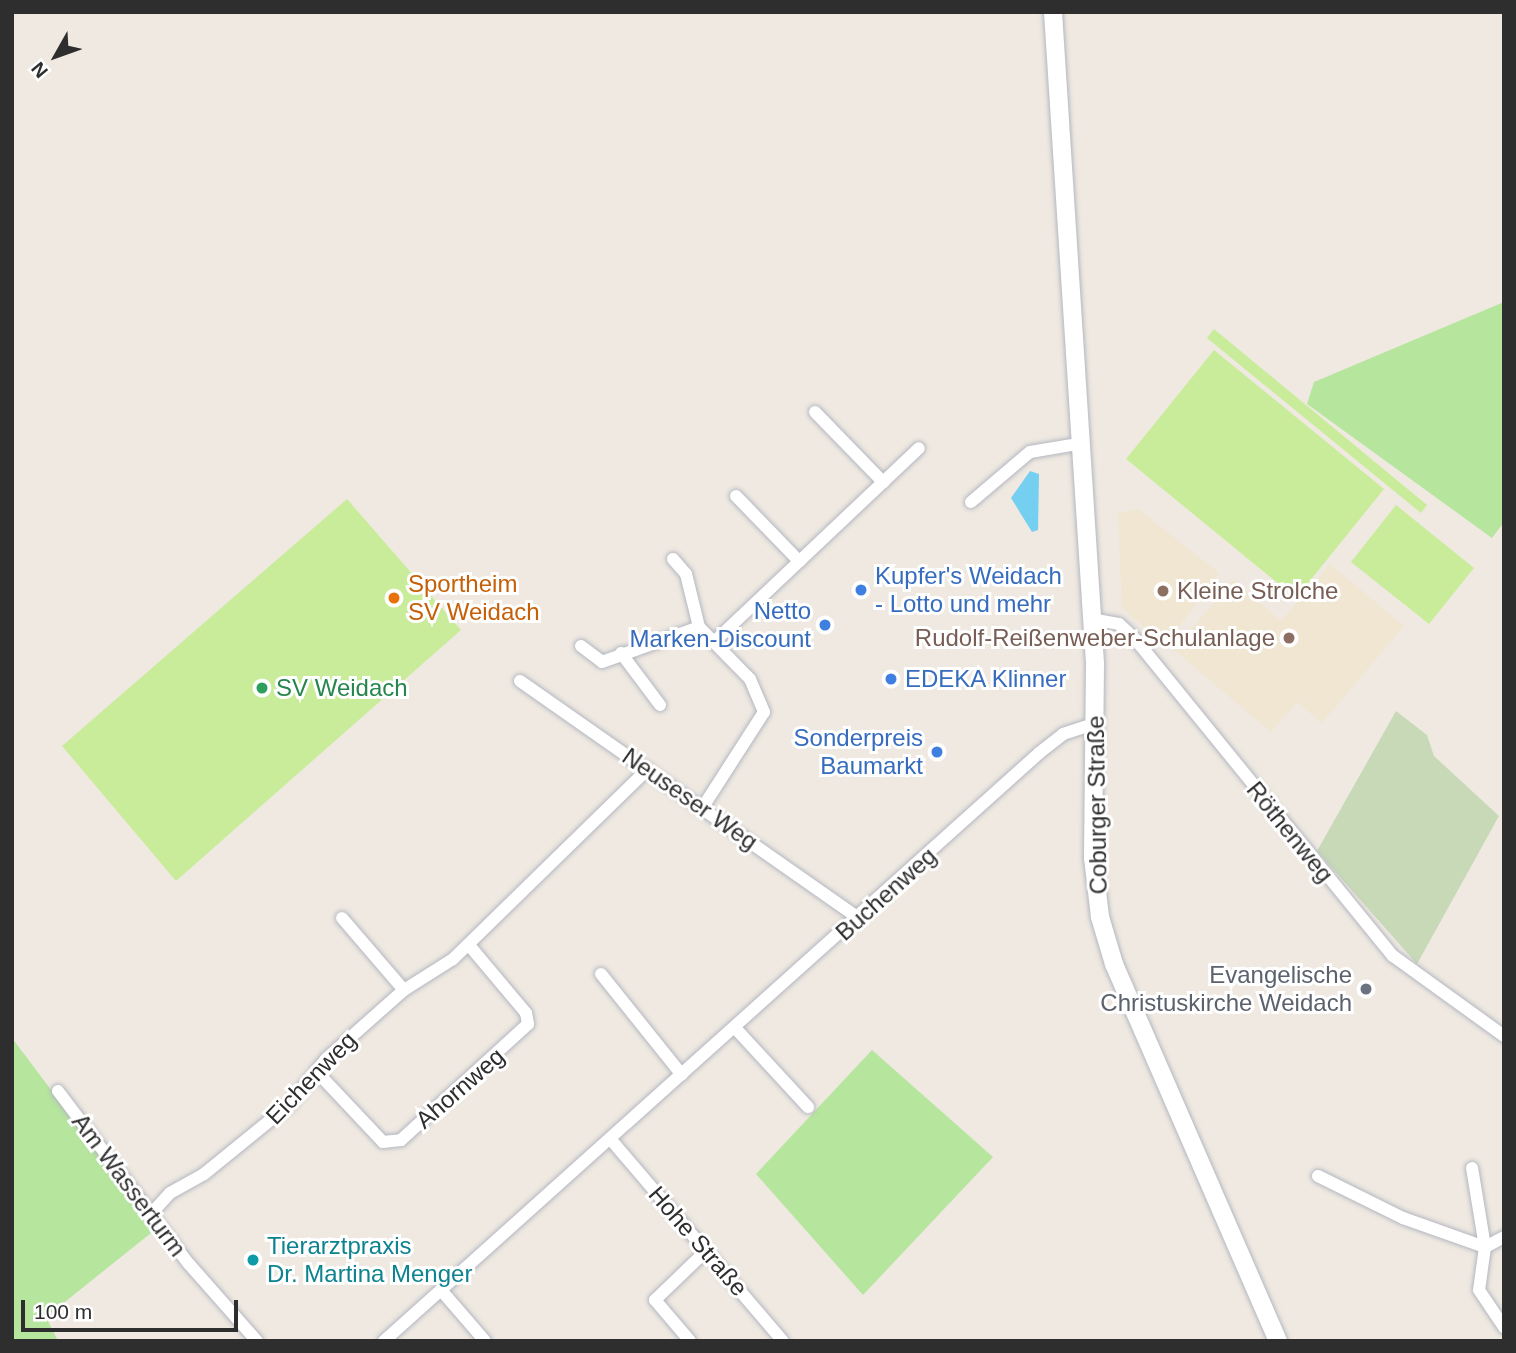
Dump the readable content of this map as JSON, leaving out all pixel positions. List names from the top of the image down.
{
  "streets": {
    "main road": ["Coburger Straße"],
    "street": [
      "Neuseser Weg",
      "Röthenweg",
      "Buchenweg",
      "Eichenweg",
      "Ahornweg",
      "Am Wasserturm",
      "Hohe Straße"
    ]
  },
  "crossings": [
    ["Neuseser Weg", "Buchenweg"],
    ["Neuseser Weg", "Eichenweg"],
    ["Coburger Straße", "Röthenweg"],
    ["Coburger Straße", "Buchenweg"],
    ["Buchenweg", "Hohe Straße"],
    ["Eichenweg", "Ahornweg"],
    ["Eichenweg", "Am Wasserturm"]
  ],
  "places": [
    "Kupfer's Weidach - Lotto und mehr",
    "Kleine Strolche",
    "Sportheim SV Weidach",
    "Netto Marken-Discount",
    "Rudolf-Reißenweber-Schulanlage",
    "EDEKA Klinner",
    "SV Weidach",
    "Sonderpreis Baumarkt",
    "Evangelische Christuskirche Weidach",
    "Tierarztpraxis Dr. Martina Menger"
  ],
  "scale_bar": "100 m",
  "north": "bottom left"
}
